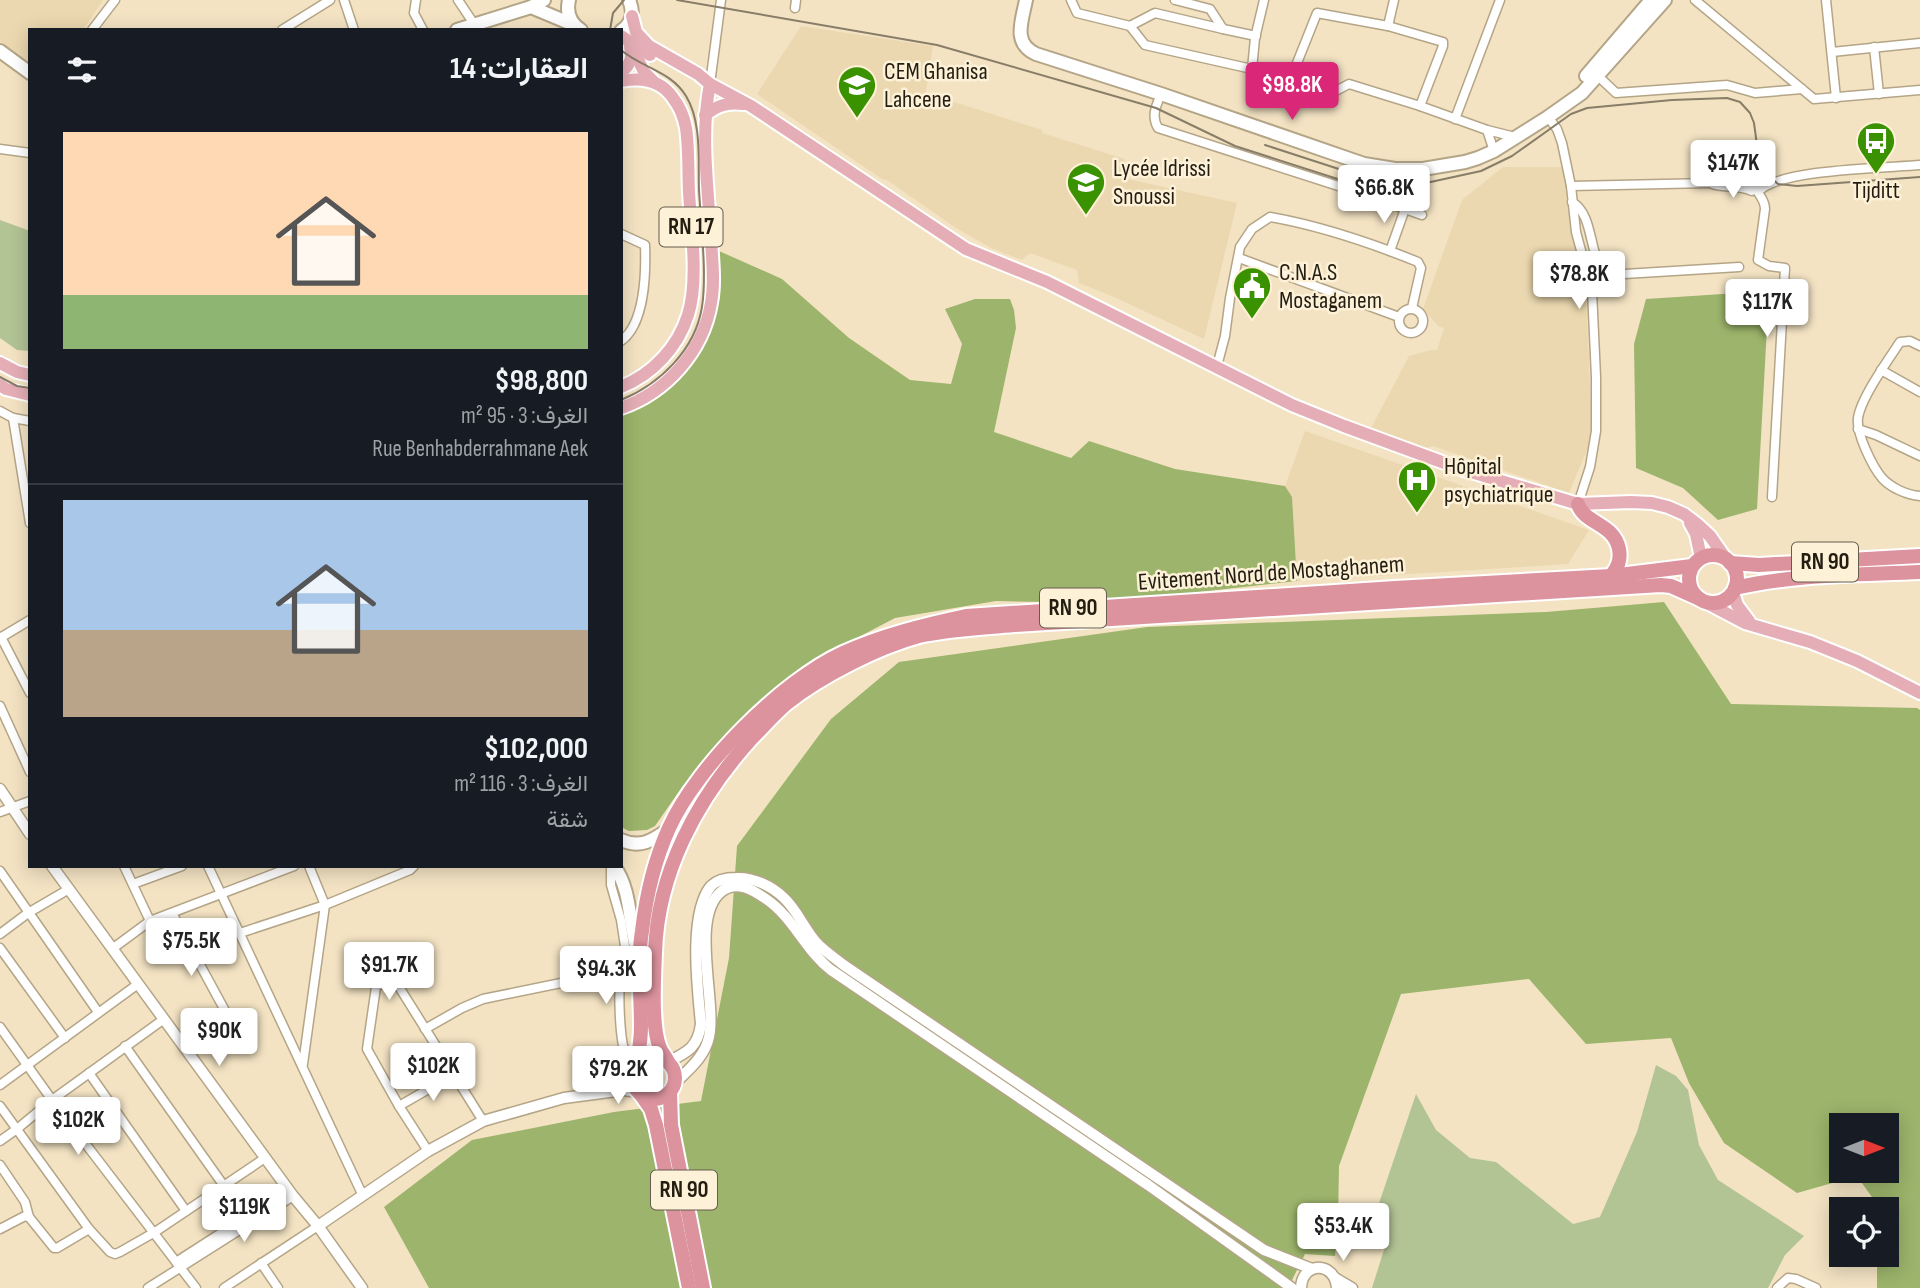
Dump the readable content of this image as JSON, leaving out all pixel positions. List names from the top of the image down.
{
  "streets": {
    "highway": ["RN 90", "Evitement Nord de Mostaghanem"],
    "main road": ["RN 17"]
  },
  "crossings": [
    ["RN 90", "Evitement Nord de Mostaghanem"]
  ],
  "places": {
    "school or university": ["CEM Ghanisa Lahcene", "Lycée Idrissi Snoussi"],
    "bus stop": ["Tijditt"],
    "public building": ["C.N.A.S Mostaganem"],
    "hospital": ["Hôpital psychiatrique"]
  },
  "north": "right",
  "page": {
    "heading": "العقارات: 14",
    "price": [
      "$98.8K",
      "$147K",
      "$66.8K",
      "$78.8K",
      "$117K",
      "$75.5K",
      "$91.7K",
      "$94.3K",
      "$90K",
      "$102K",
      "$79.2K",
      "$102K",
      "$119K",
      "$53.4K"
    ],
    "list": [
      {
        "name": "$98,800",
        "note": "الغرف: 3 · 95 m² · Rue Benhabderrahmane Aek"
      },
      {
        "name": "$102,000",
        "note": "الغرف: 3 · 116 m² · شقة"
      }
    ]
  }
}
